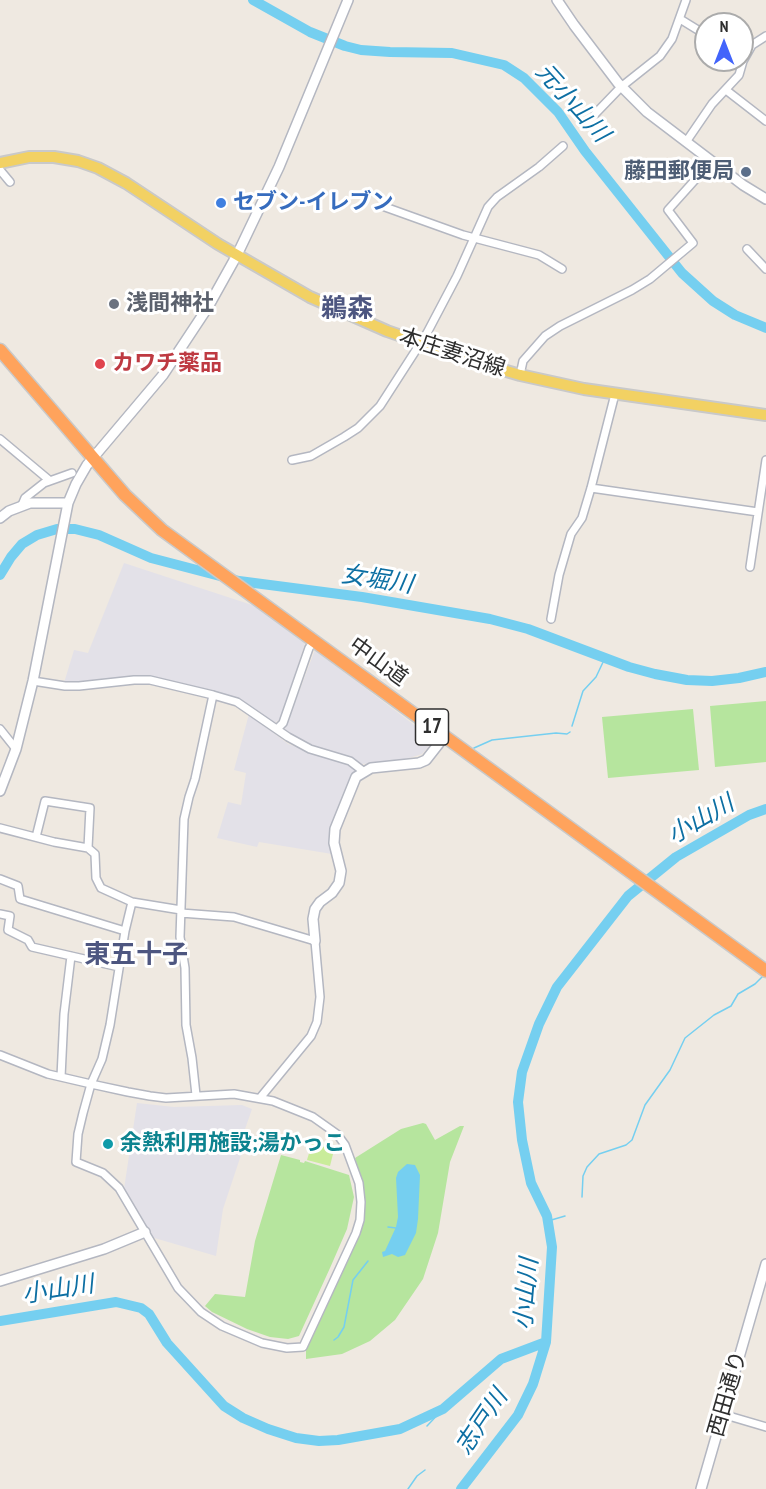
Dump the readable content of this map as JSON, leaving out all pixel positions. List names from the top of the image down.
{
  "streets": {
    "highway": ["中山道", "17"],
    "main road": ["本庄妻沼線"],
    "street": ["西田通り"]
  },
  "districts": ["鵜森", "東五十子"],
  "water": [
    "元小山川",
    "女堀川",
    "小山川",
    "志戸川"
  ],
  "places": [
    "藤田郵便局",
    "セブン-イレブン",
    "浅間神社",
    "カワチ薬品",
    "余熱利用施設;湯かっこ"
  ],
  "north": "top"
}
